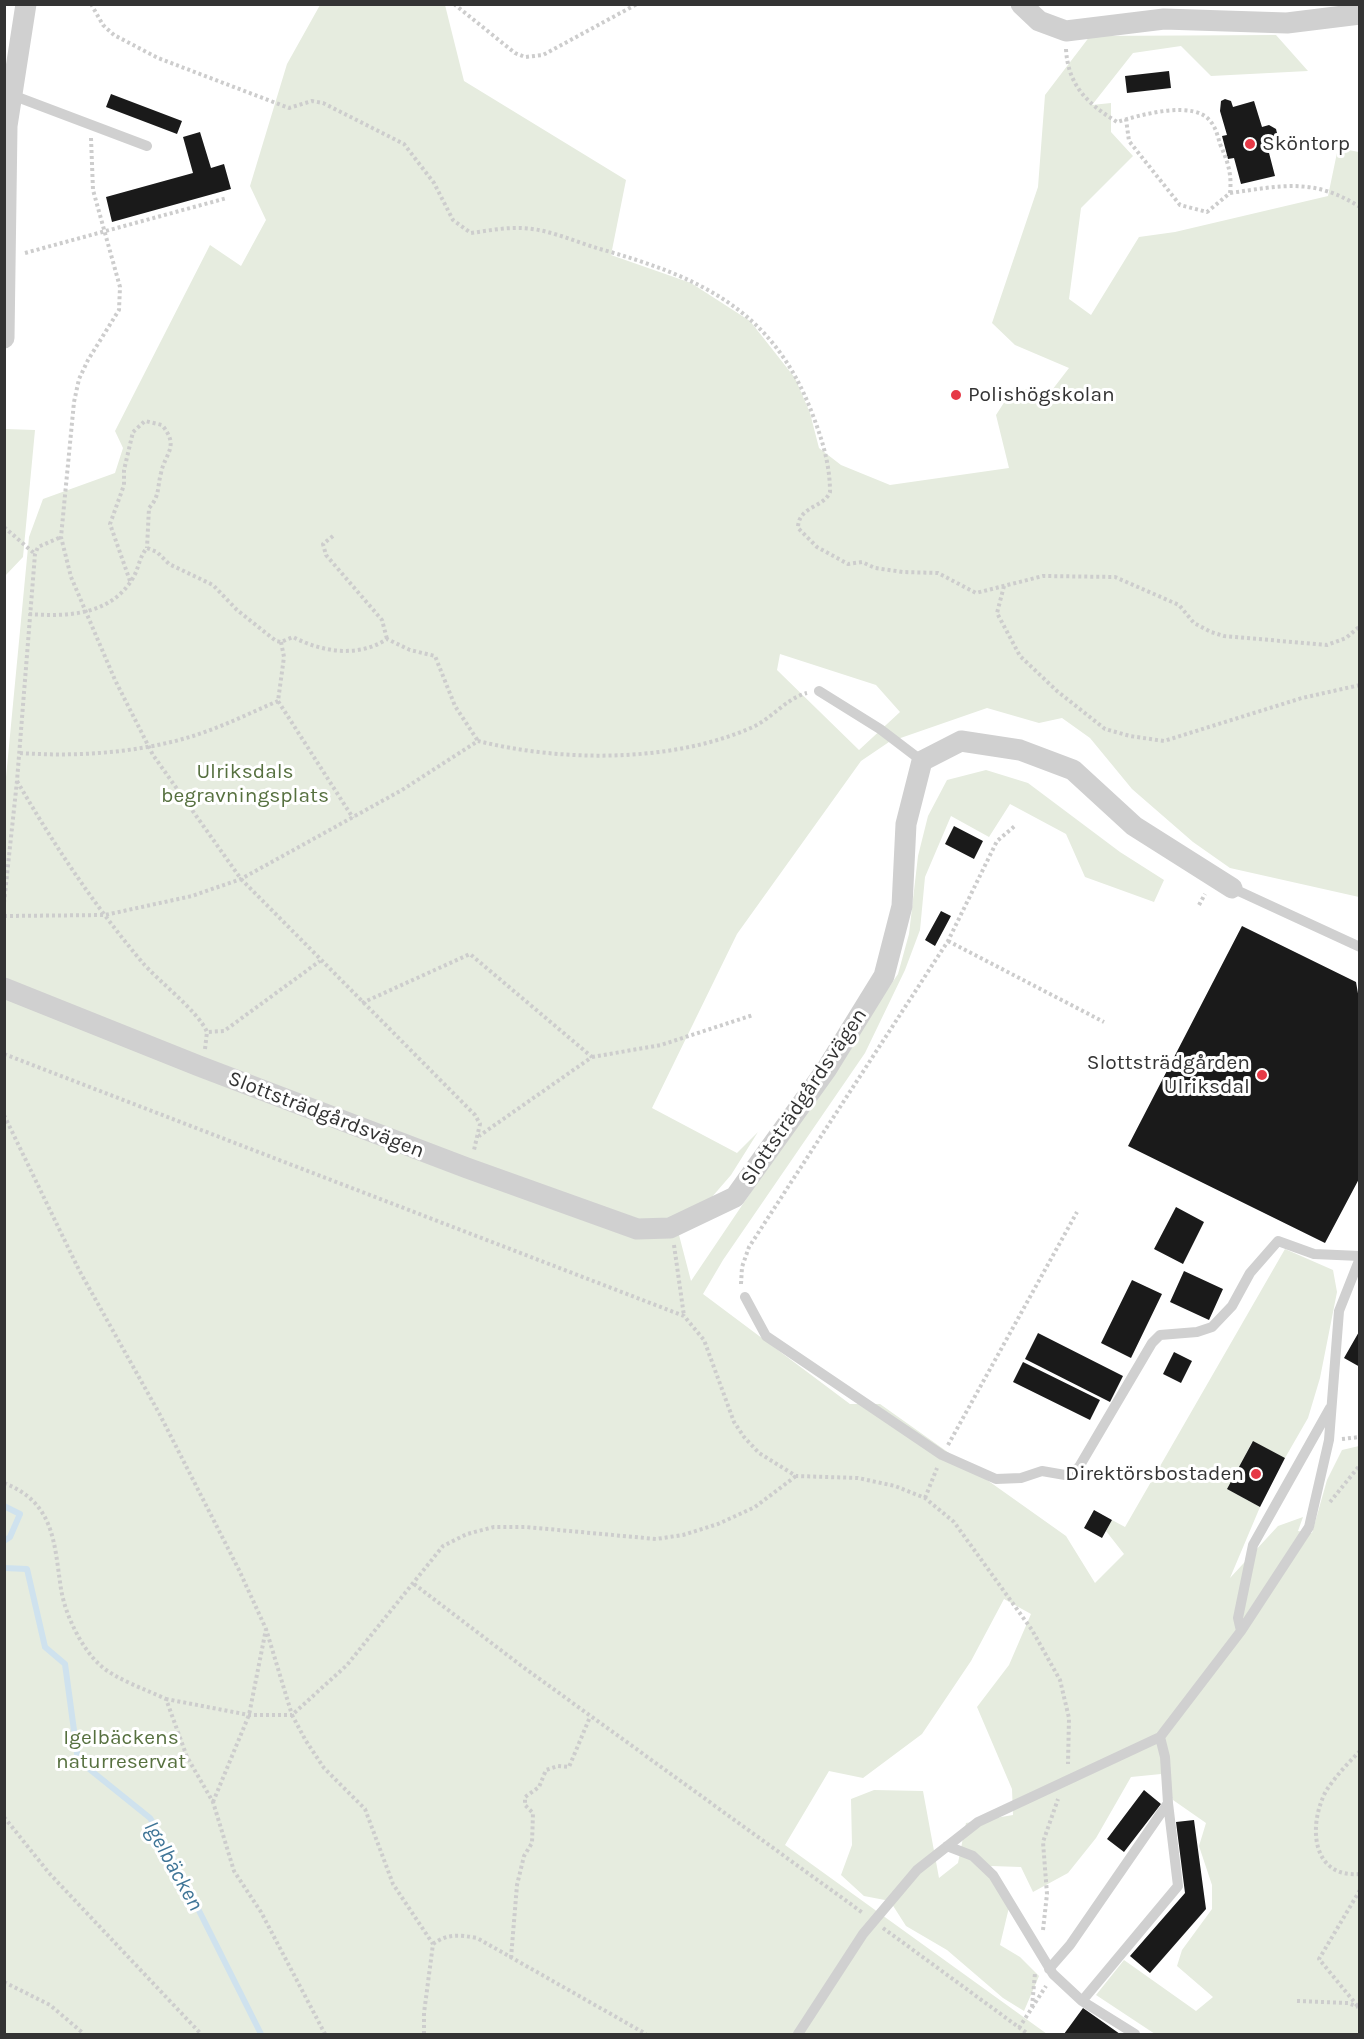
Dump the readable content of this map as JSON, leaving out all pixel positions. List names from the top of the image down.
{
  "streets": {
    "street": ["Slottsträdgårdsvägen"]
  },
  "water": ["Igelbäcken"],
  "parks": ["Ulriksdals begravningsplats", "Igelbäckens naturreservat"],
  "places": [
    "Sköntorp",
    "Polishögskolan",
    "Slottsträdgården Ulriksdal",
    "Direktörsbostaden"
  ]
}
